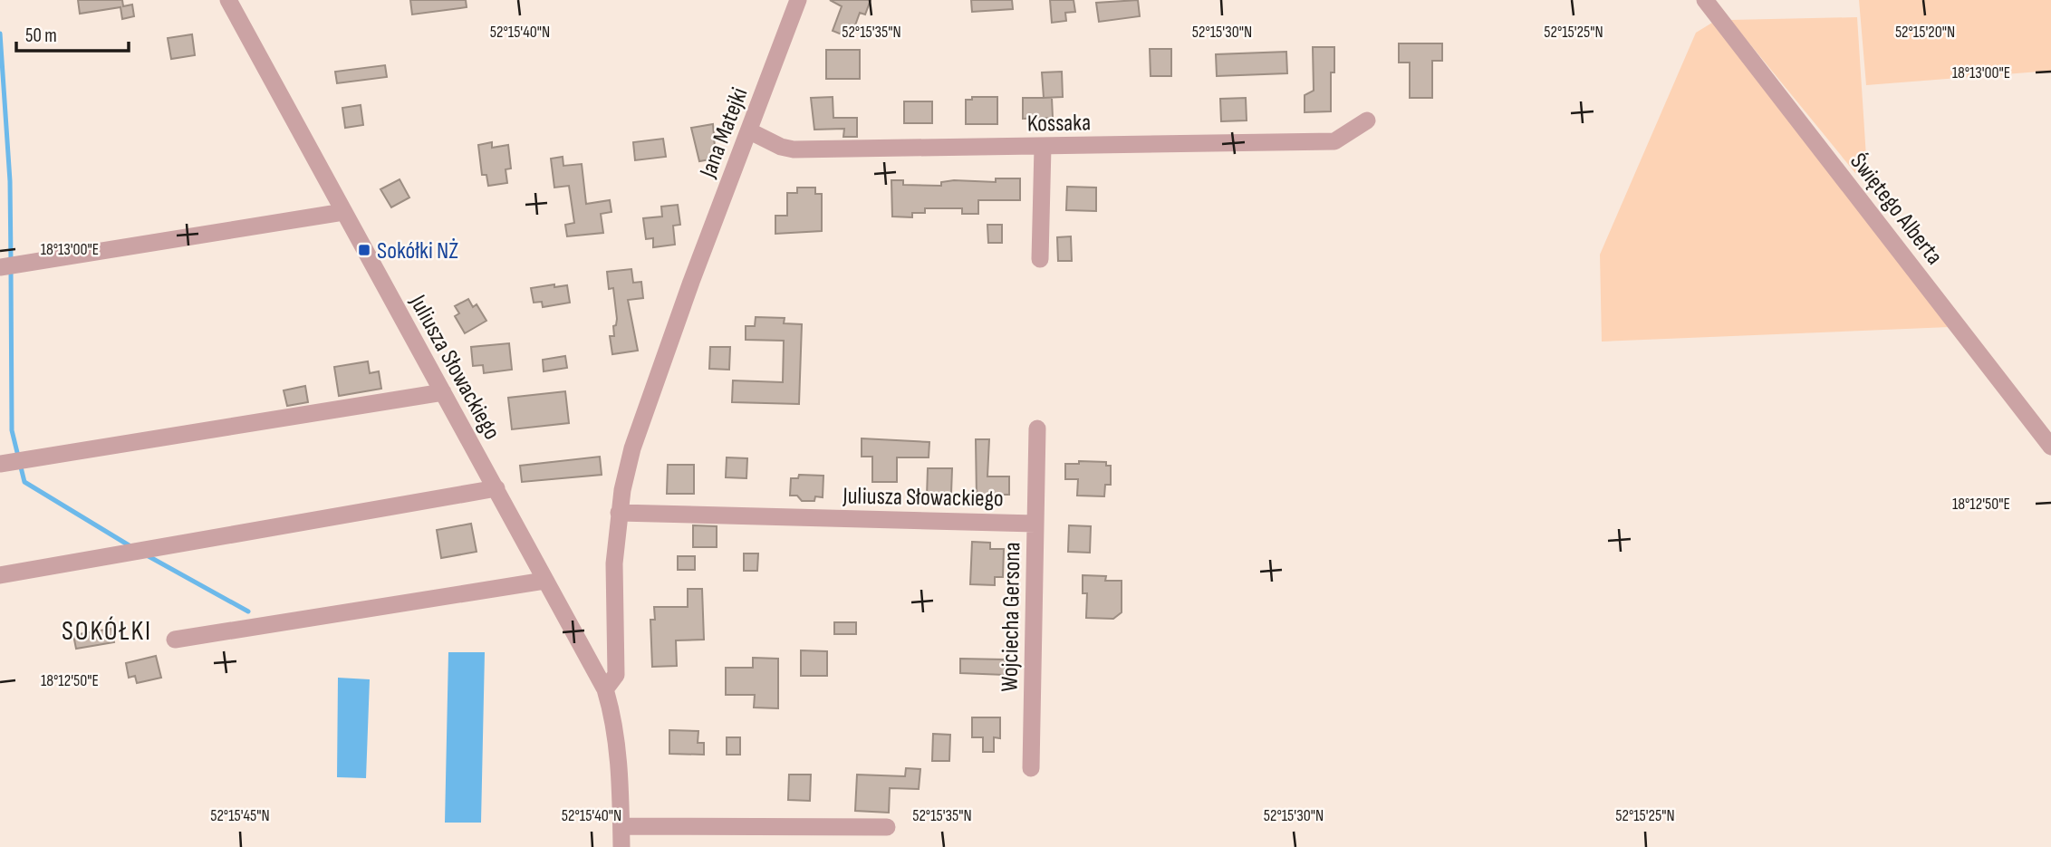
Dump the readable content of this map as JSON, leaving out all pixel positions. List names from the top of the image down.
{
  "streets": {
    "street": [
      "Kossaka",
      "Jana Matejki",
      "Świętego Alberta",
      "Juliusza Słowackiego",
      "Wojciecha Gersona"
    ]
  },
  "crossings": [
    ["Kossaka", "Jana Matejki"],
    ["Jana Matejki", "Juliusza Słowackiego"],
    ["Juliusza Słowackiego", "Wojciecha Gersona"]
  ],
  "districts": ["SOKÓŁKI"],
  "places": {
    "transit": ["Sokółki NŻ"]
  },
  "scale_bar": "50 m",
  "coordinates": [
    "52°15'40\"N",
    "52°15'35\"N",
    "52°15'30\"N",
    "52°15'25\"N",
    "52°15'20\"N",
    "18°13'00\"E",
    "18°12'50\"E",
    "52°15'45\"N"
  ]
}
